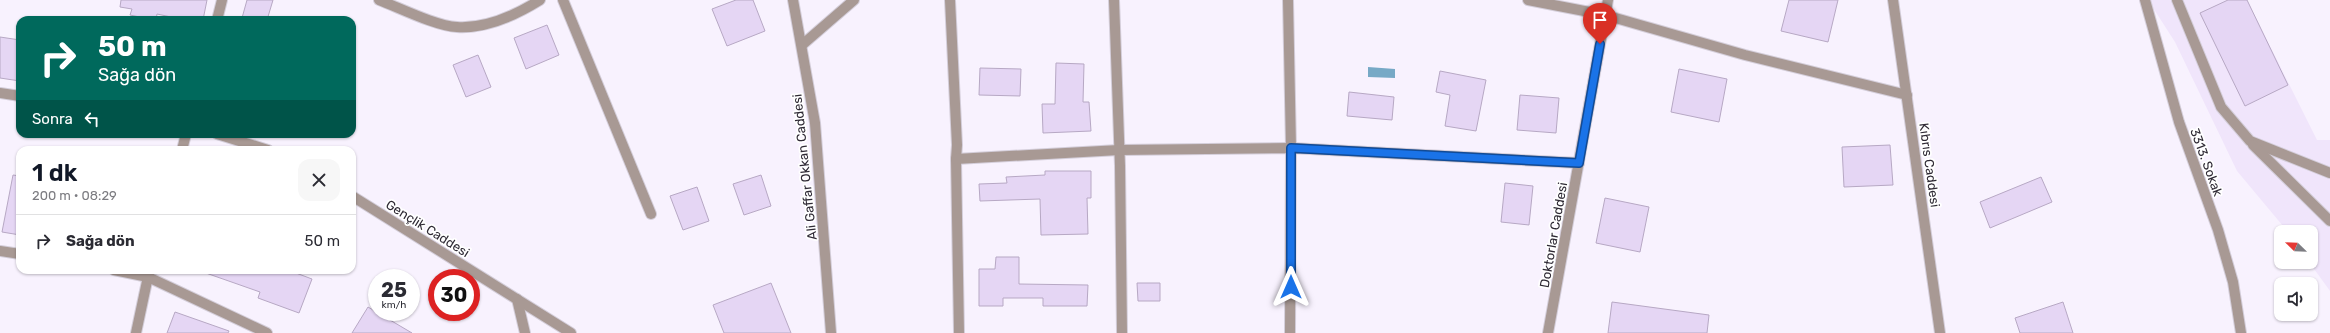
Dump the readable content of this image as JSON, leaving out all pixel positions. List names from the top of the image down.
{
  "streets": {
    "street": [
      "3313. Sokak",
      "Kıbrıs Caddesi",
      "Ali Gaffar Okkan Caddesi",
      "Gençlik Caddesi",
      "Doktorlar Caddesi"
    ]
  },
  "north": "top left",
  "page": {
    "turn": ["50 m", "Sağa dön"],
    "then": "Sonra",
    "heading": ["1 dk", "200 m · 08:29"],
    "list": [
      {
        "name": "Sağa dön",
        "value": "50 m"
      }
    ],
    "speed": "25 km/h",
    "limit": "30"
  }
}
